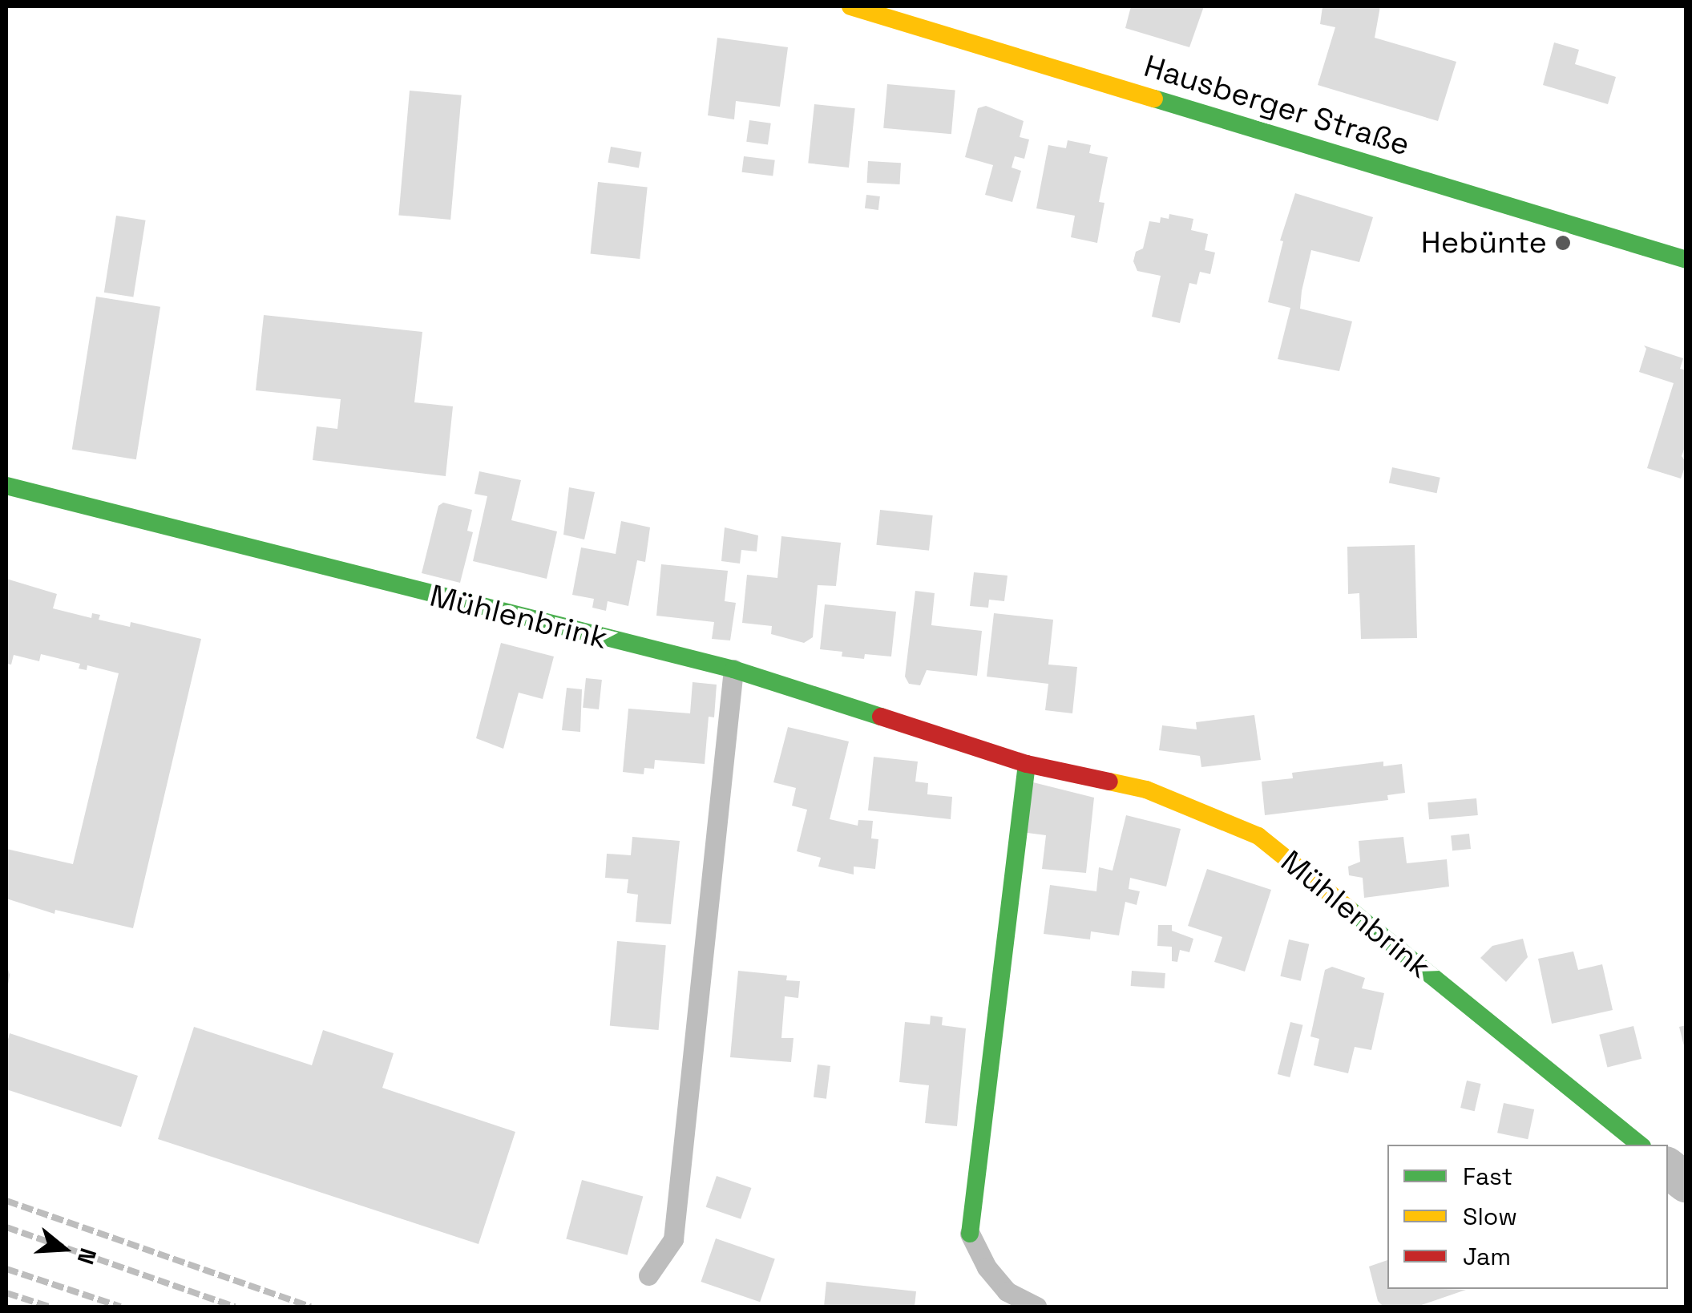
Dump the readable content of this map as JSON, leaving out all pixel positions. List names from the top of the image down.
{
  "streets": {
    "street": ["Hausberger Straße", "Mühlenbrink"]
  },
  "places": ["Hebünte"],
  "legend": ["Fast", "Slow", "Jam"],
  "north": "right"
}
